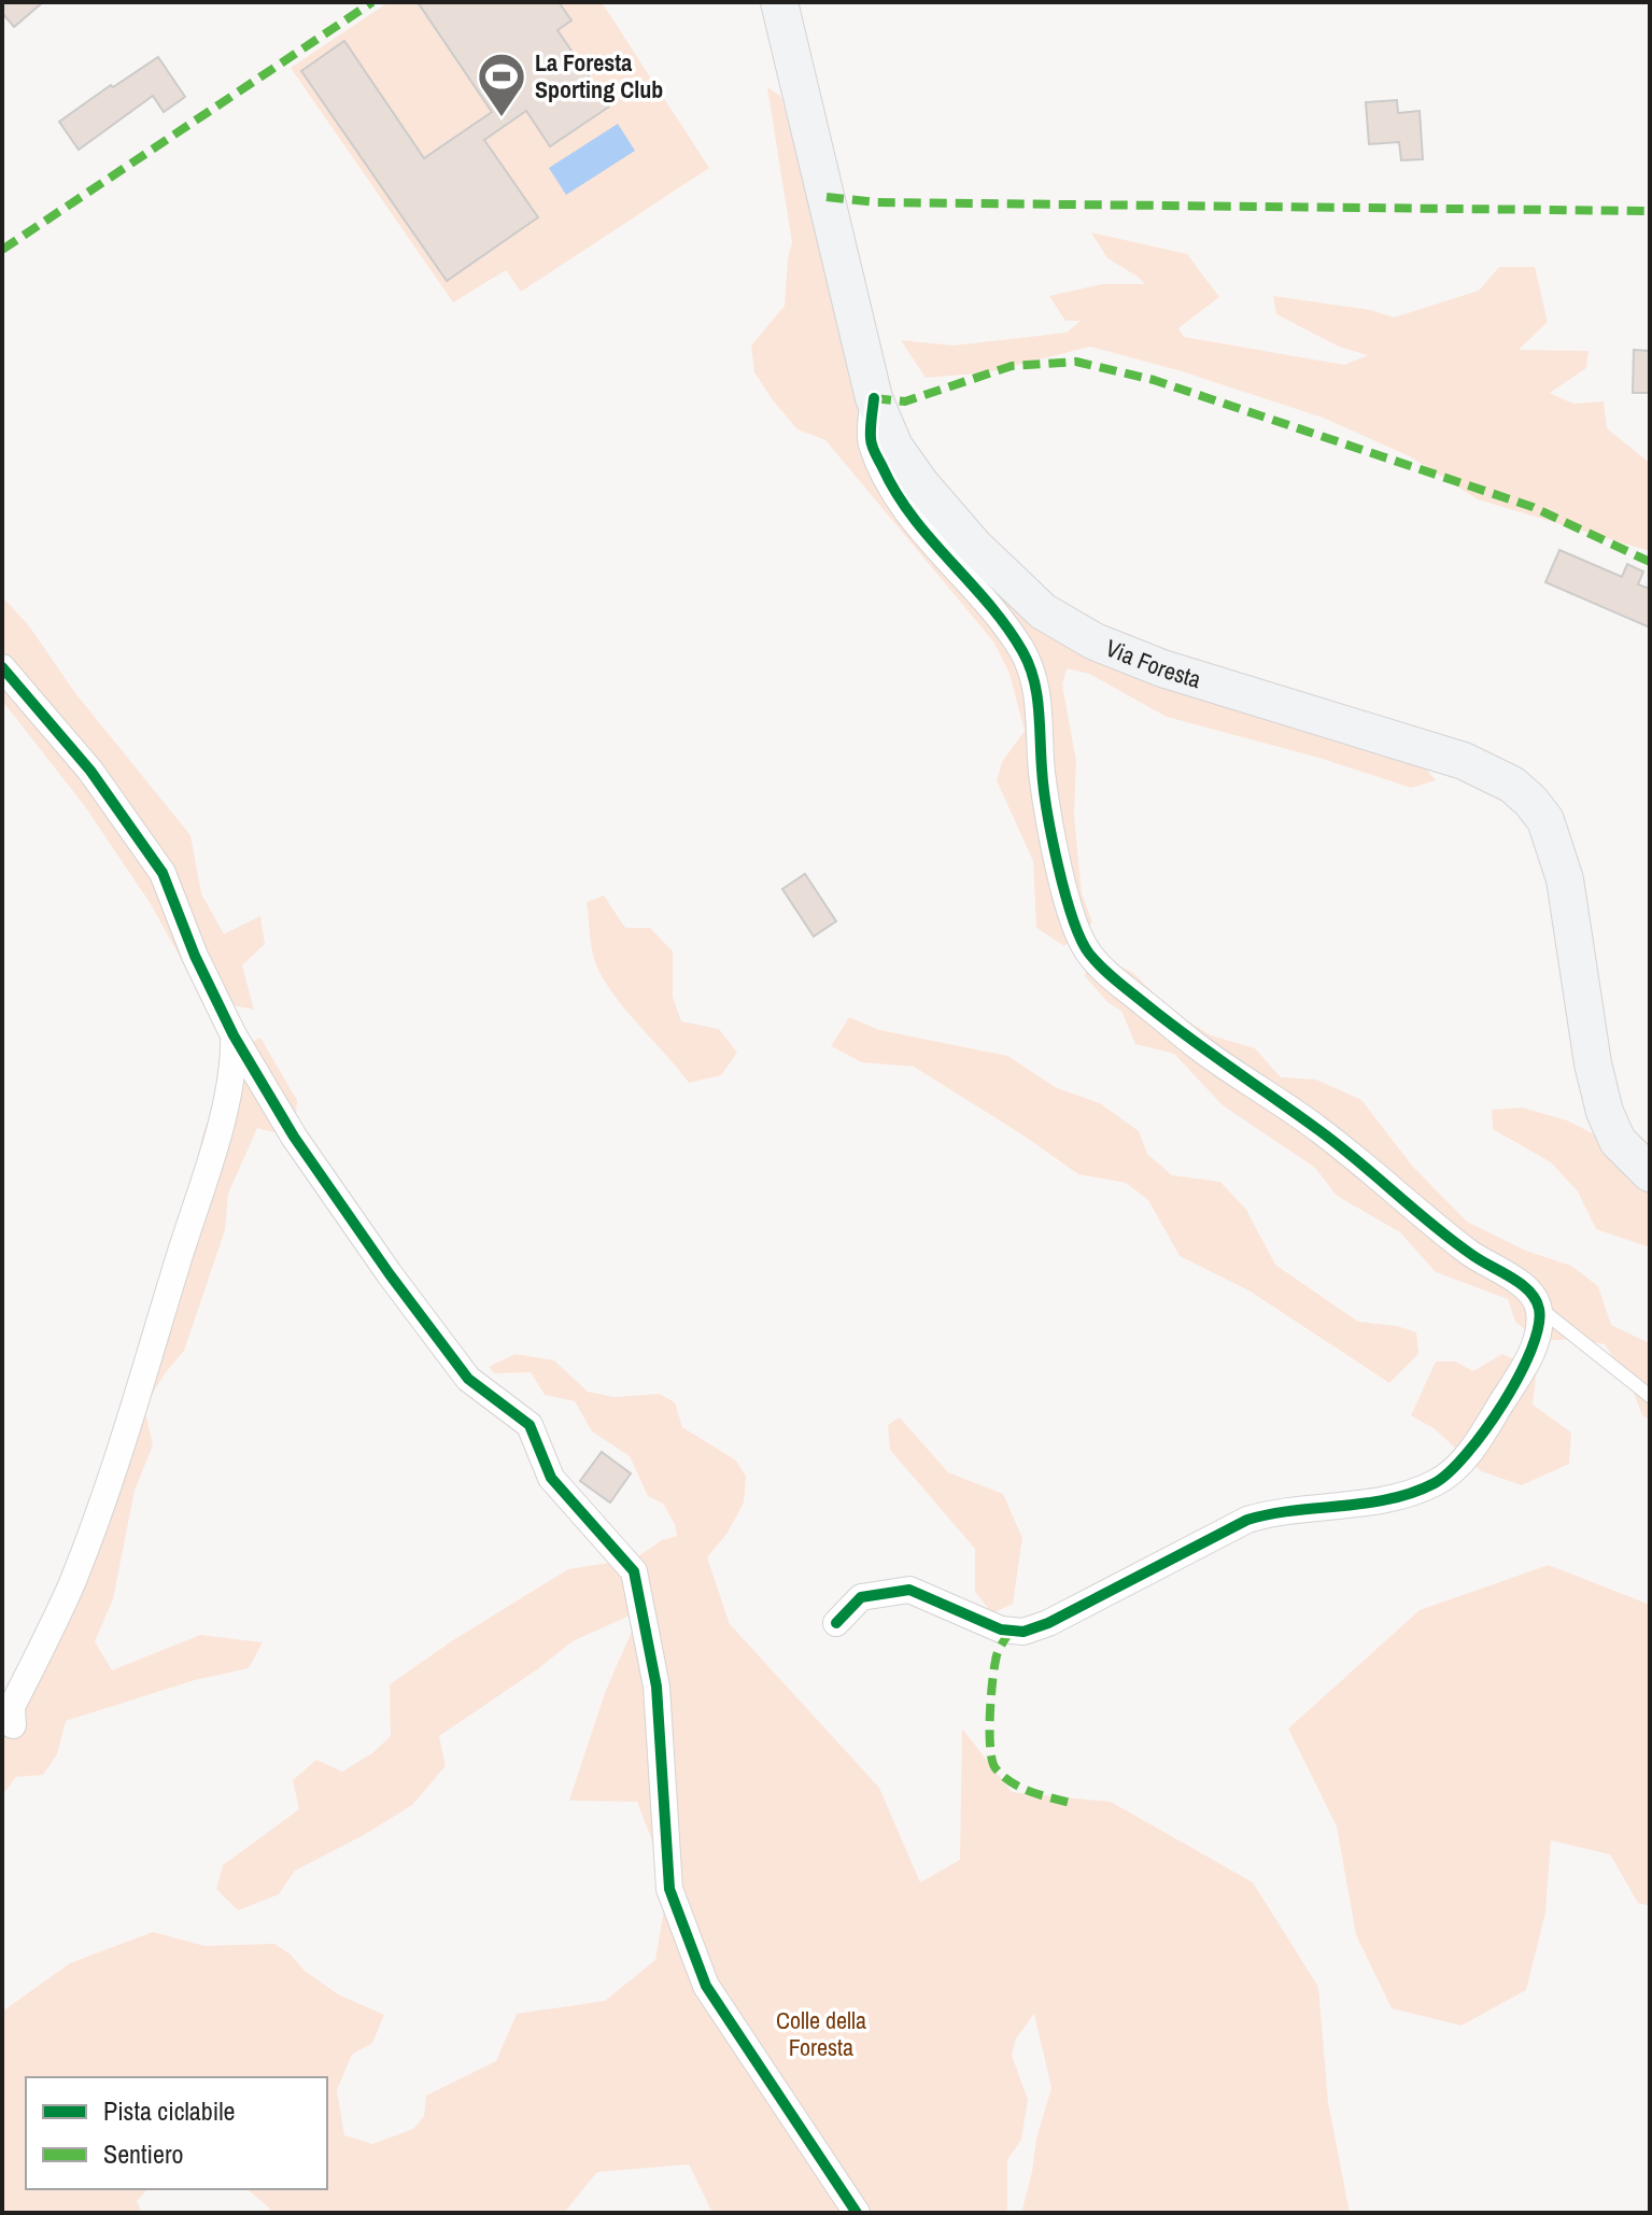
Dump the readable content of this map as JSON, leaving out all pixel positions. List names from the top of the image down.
{
  "streets": {
    "main road": ["Via Foresta"]
  },
  "parks": ["Colle della Foresta"],
  "places": {
    "sports": ["La Foresta Sporting Club"]
  },
  "legend": ["Pista ciclabile", "Sentiero"]
}
